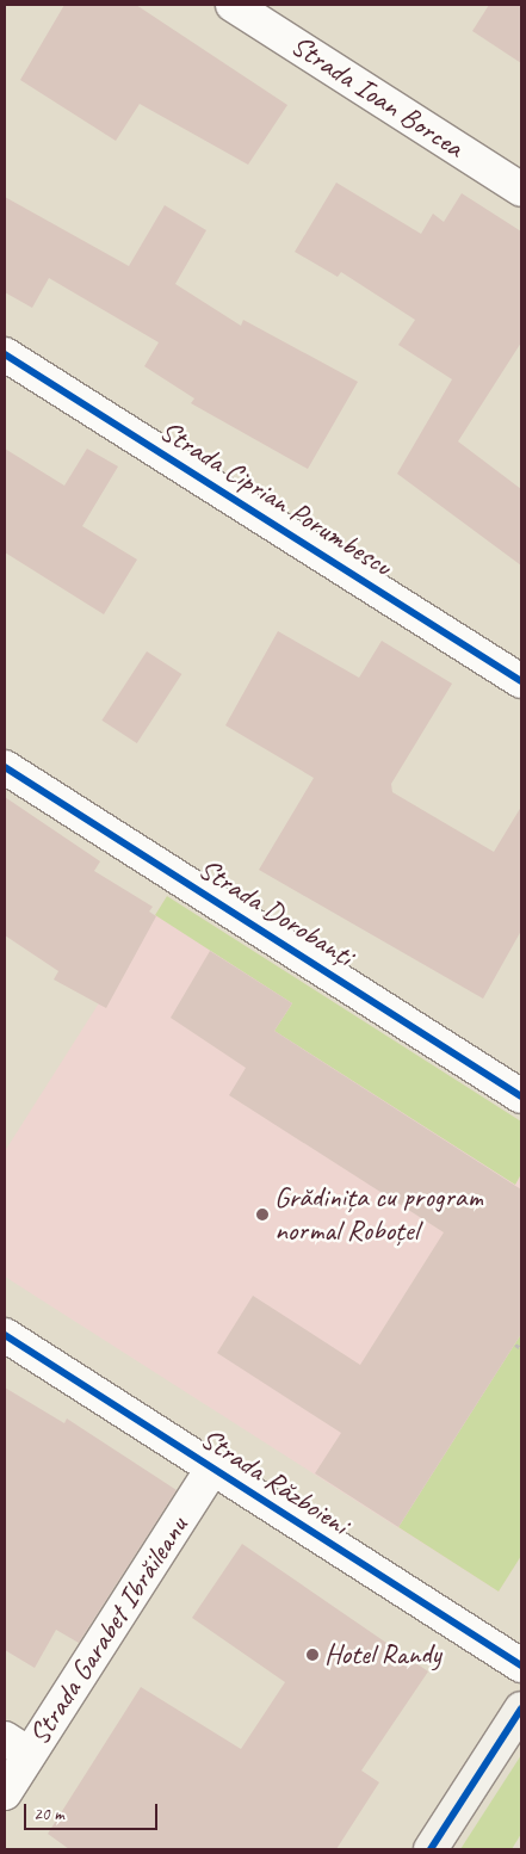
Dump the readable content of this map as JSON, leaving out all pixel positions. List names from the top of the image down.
{
  "streets": {
    "street": [
      "Strada Ioan Borcea",
      "Strada Ciprian Porumbescu",
      "Strada Dorobanți",
      "Strada Războieni",
      "Strada Garabet Ibrăileanu"
    ]
  },
  "crossings": [
    ["Strada Războieni", "Strada Garabet Ibrăileanu"]
  ],
  "places": ["Grădinița cu program normal Roboțel", "Hotel Randy"],
  "scale_bar": "20 m"
}
